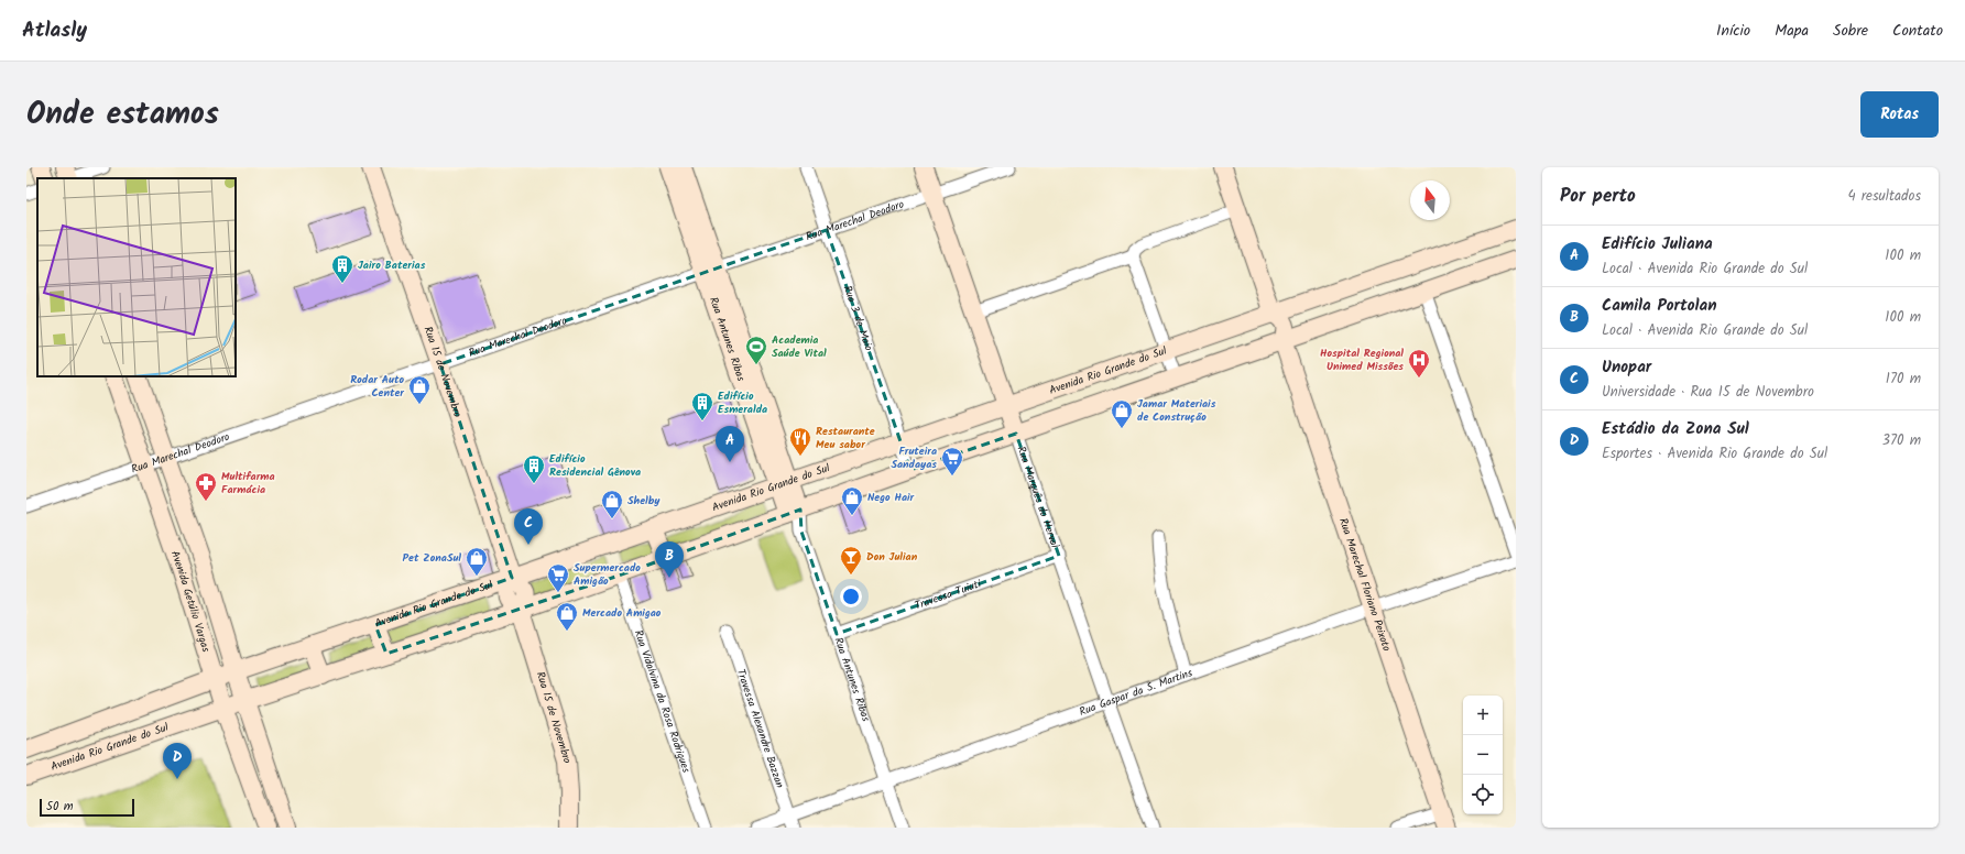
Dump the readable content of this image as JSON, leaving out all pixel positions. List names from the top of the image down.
{
  "streets": {
    "main road": [
      "Rua Antunes Ribas",
      "Avenida Rio Grande do Sul",
      "Rua 15 de Novembro",
      "Rua Marquês do Herval",
      "Rua Marechal Floriano Peixoto",
      "Avenida Getúlio Vargas"
    ],
    "street": [
      "Rua Marechal Deodoro",
      "Rua 3 de Maio",
      "Travessa Tuiuti",
      "Rua Gaspar da S. Martins",
      "Rua Vidalvina da Rosa Rodrigues",
      "Travessa Alexandre Bazzan"
    ]
  },
  "crossings": [
    ["Rua Marechal Deodoro", "Rua 3 de Maio"],
    ["Rua Marechal Deodoro", "Rua Antunes Ribas"],
    ["Rua Marechal Deodoro", "Rua 15 de Novembro"],
    ["Rua Marechal Deodoro", "Rua Marquês do Herval"],
    ["Rua Marechal Deodoro", "Avenida Getúlio Vargas"],
    ["Rua 3 de Maio", "Avenida Rio Grande do Sul"],
    ["Rua Antunes Ribas", "Avenida Rio Grande do Sul"],
    ["Rua Antunes Ribas", "Travessa Tuiuti"],
    ["Rua Antunes Ribas", "Rua Gaspar da S. Martins"],
    ["Avenida Rio Grande do Sul", "Rua 15 de Novembro"],
    ["Avenida Rio Grande do Sul", "Rua Marquês do Herval"],
    ["Avenida Rio Grande do Sul", "Rua Marechal Floriano Peixoto"],
    ["Avenida Rio Grande do Sul", "Avenida Getúlio Vargas"],
    ["Avenida Rio Grande do Sul", "Rua Vidalvina da Rosa Rodrigues"],
    ["Rua Marquês do Herval", "Travessa Tuiuti"],
    ["Rua Marquês do Herval", "Rua Gaspar da S. Martins"],
    ["Rua Marechal Floriano Peixoto", "Rua Gaspar da S. Martins"],
    ["Rua Gaspar da S. Martins", "Travessa Alexandre Bazzan"]
  ],
  "places": {
    "building": ["Jairo Baterias", "Edifício Esmeralda", "Edifício Residencial Gênova"],
    "sports": ["Academia Saúde Vital"],
    "hospital": ["Hospital Regional Unimed Missões"],
    "shop": [
      "Rodar Auto Center",
      "Jamar Materiais de Construção",
      "Nego Hair",
      "Shelby",
      "Pet ZonaSul",
      "Mercado Amigao"
    ],
    "restaurant": ["Restaurante Meu sabor"],
    "supermarket": ["Fruteira Sandayas", "Supermercado Amigão"],
    "pharmacy": ["Multifarma Farmácia"],
    "bar": ["Don Julian"]
  },
  "scale_bar": "50 m",
  "north": "top",
  "page": {
    "header": "Atlasly",
    "nav": [
      "Início",
      "Mapa",
      "Sobre",
      "Contato"
    ],
    "title": "Onde estamos",
    "buttons": "Rotas",
    "heading": ["Por perto", "4 resultados"],
    "list": [
      {
        "mark": "A",
        "name": "Edifício Juliana",
        "note": "Local · Avenida Rio Grande do Sul",
        "value": "100 m"
      },
      {
        "mark": "B",
        "name": "Camila Portolan",
        "note": "Local · Avenida Rio Grande do Sul",
        "value": "100 m"
      },
      {
        "mark": "C",
        "name": "Unopar",
        "note": "Universidade · Rua 15 de Novembro",
        "value": "170 m"
      },
      {
        "mark": "D",
        "name": "Estádio da Zona Sul",
        "note": "Esportes · Avenida Rio Grande do Sul",
        "value": "370 m"
      }
    ],
    "pins": [
      "A",
      "C",
      "B",
      "D"
    ],
    "map_buttons": ["+", "−"],
    "scale": "50 m"
  }
}
